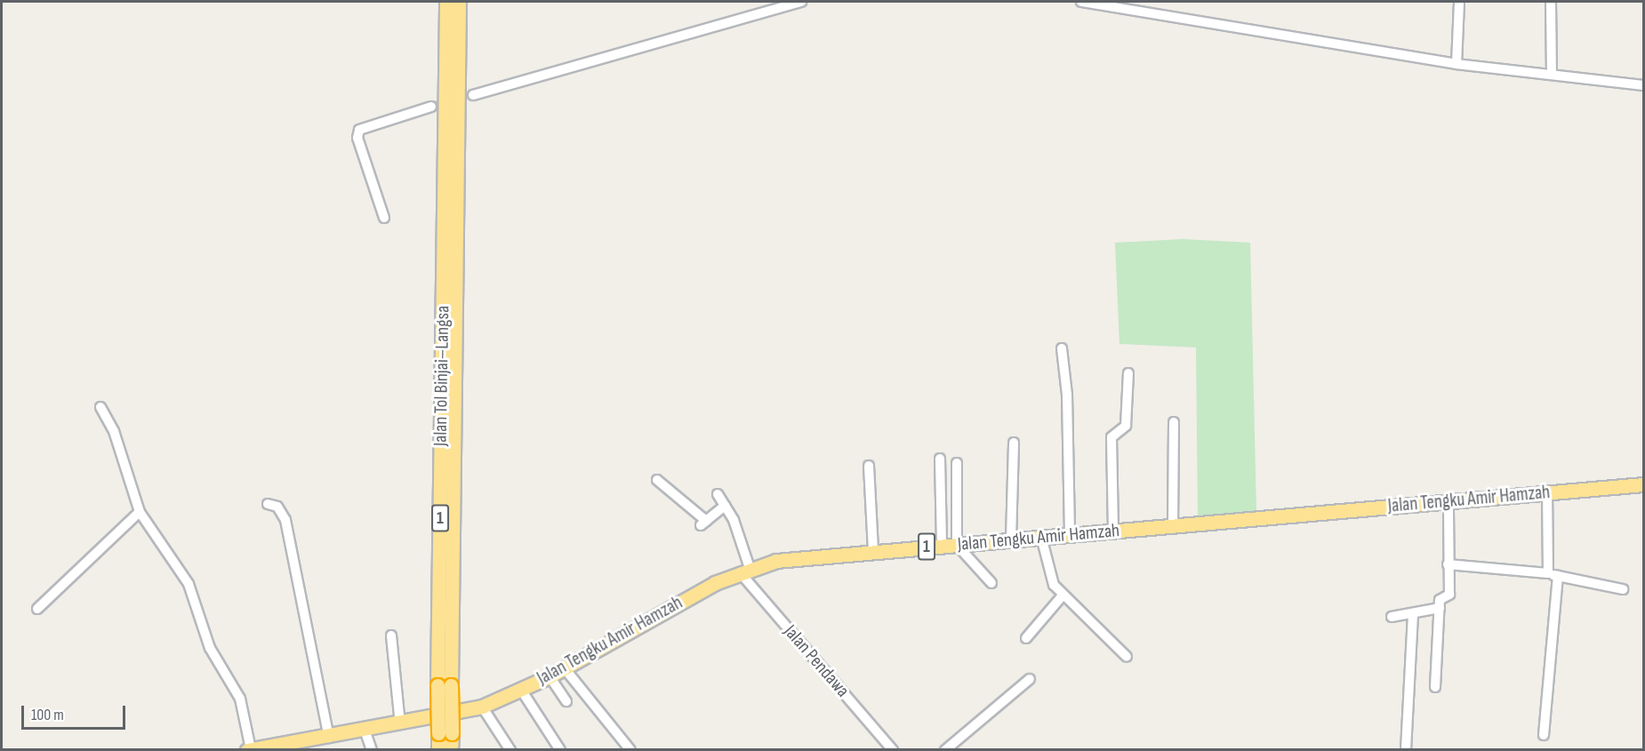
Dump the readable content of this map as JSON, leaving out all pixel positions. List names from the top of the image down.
{
  "streets": {
    "highway": ["Jalan Tol Binjai–Langsa", "Jalan Tengku Amir Hamzah", "1"],
    "street": ["Jalan Pendawa"]
  },
  "crossings": [
    ["Jalan Tengku Amir Hamzah", "Jalan Pendawa"]
  ],
  "scale_bar": "100 m"
}
